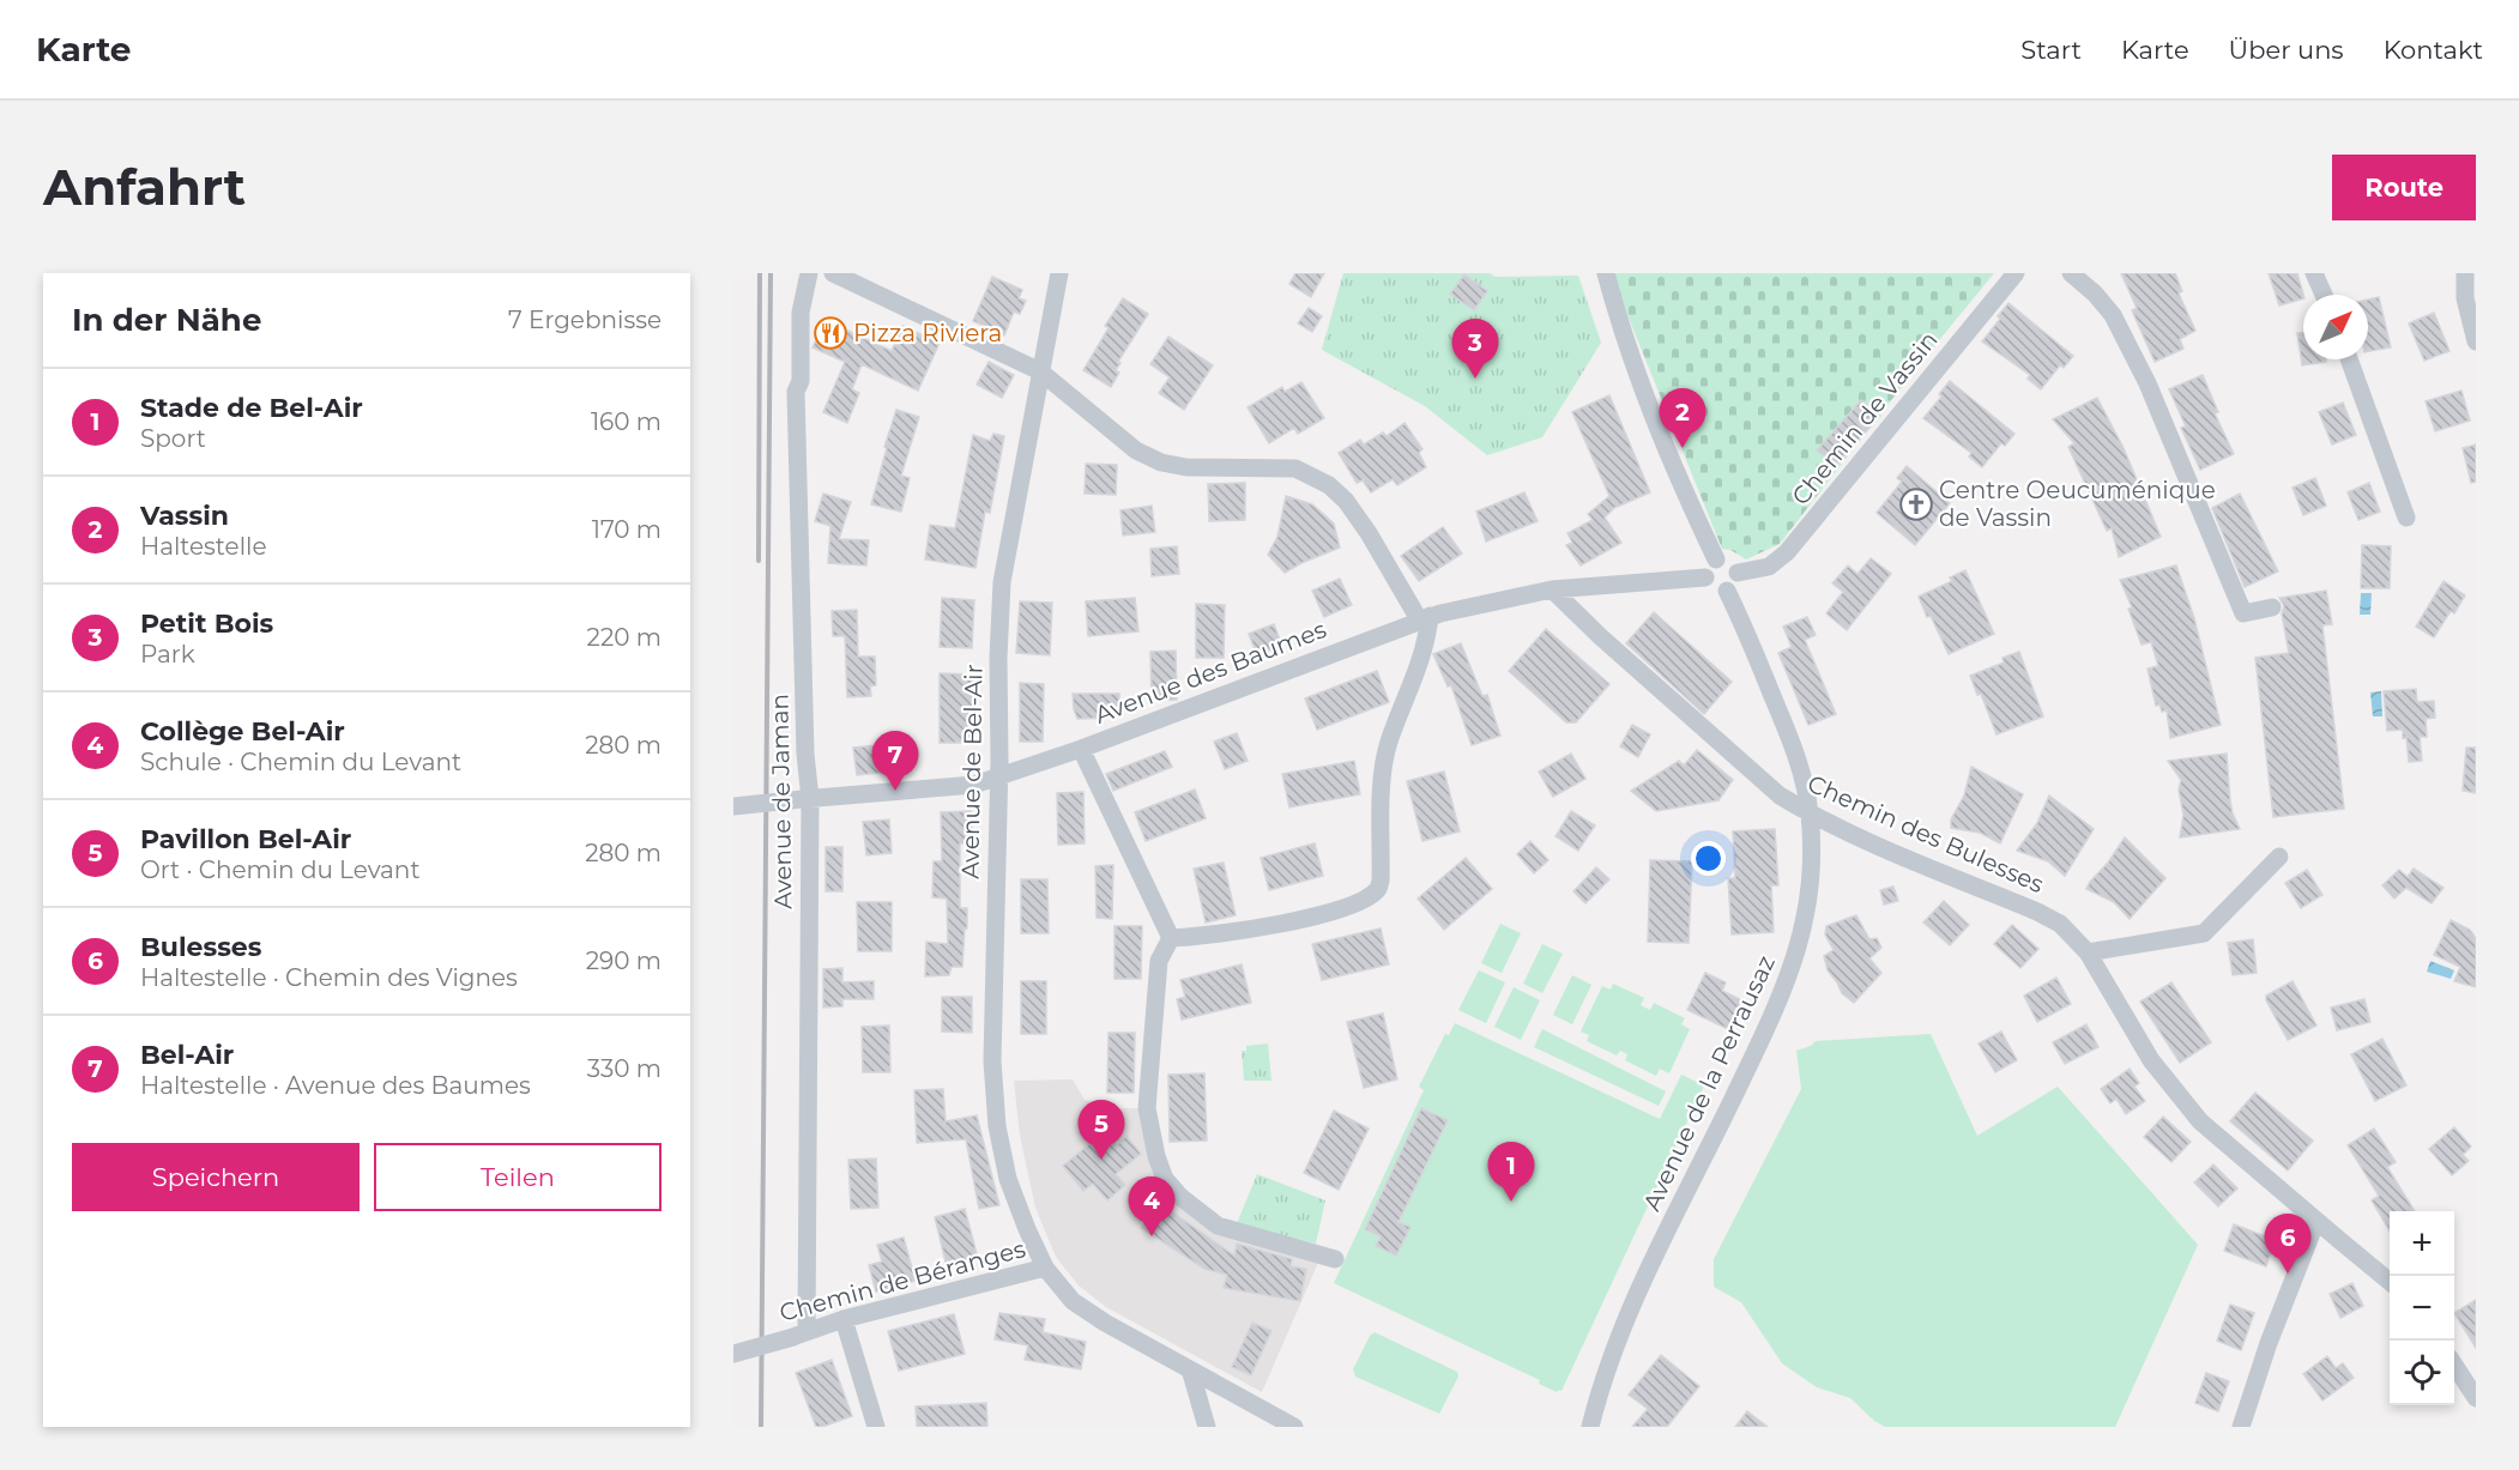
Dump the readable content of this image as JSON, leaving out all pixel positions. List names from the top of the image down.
{
  "streets": {
    "street": [
      "Chemin de Vassin",
      "Avenue des Baumes",
      "Avenue de Bel-Air",
      "Avenue de Jaman",
      "Chemin des Bulesses",
      "Avenue de la Perrausaz",
      "Chemin de Béranges"
    ]
  },
  "crossings": [
    ["Chemin de Vassin", "Avenue des Baumes"],
    ["Chemin de Vassin", "Avenue de la Perrausaz"],
    ["Avenue des Baumes", "Avenue de Bel-Air"],
    ["Avenue des Baumes", "Avenue de Jaman"],
    ["Avenue des Baumes", "Chemin des Bulesses"],
    ["Avenue des Baumes", "Avenue de la Perrausaz"],
    ["Avenue de Bel-Air", "Chemin de Béranges"],
    ["Avenue de Jaman", "Chemin de Béranges"],
    ["Chemin des Bulesses", "Avenue de la Perrausaz"]
  ],
  "places": {
    "restaurant": ["Pizza Riviera"],
    "church": ["Centre Oeucuménique de Vassin"]
  },
  "north": "top right",
  "page": {
    "header": "Karte",
    "nav": [
      "Start",
      "Karte",
      "Über uns",
      "Kontakt"
    ],
    "buttons": [
      "Route",
      ["Speichern", "Teilen"]
    ],
    "title": "Anfahrt",
    "heading": ["In der Nähe", "7 Ergebnisse"],
    "pins": [
      "3",
      "2",
      "7",
      "5",
      "1",
      "4",
      "6"
    ],
    "list": [
      {
        "mark": "1",
        "name": "Stade de Bel-Air",
        "note": "Sport",
        "value": "160 m"
      },
      {
        "mark": "2",
        "name": "Vassin",
        "note": "Haltestelle",
        "value": "170 m"
      },
      {
        "mark": "3",
        "name": "Petit Bois",
        "note": "Park",
        "value": "220 m"
      },
      {
        "mark": "4",
        "name": "Collège Bel-Air",
        "note": "Schule · Chemin du Levant",
        "value": "280 m"
      },
      {
        "mark": "5",
        "name": "Pavillon Bel-Air",
        "note": "Ort · Chemin du Levant",
        "value": "280 m"
      },
      {
        "mark": "6",
        "name": "Bulesses",
        "note": "Haltestelle · Chemin des Vignes",
        "value": "290 m"
      },
      {
        "mark": "7",
        "name": "Bel-Air",
        "note": "Haltestelle · Avenue des Baumes",
        "value": "330 m"
      }
    ],
    "map_buttons": ["+", "−"]
  }
}
